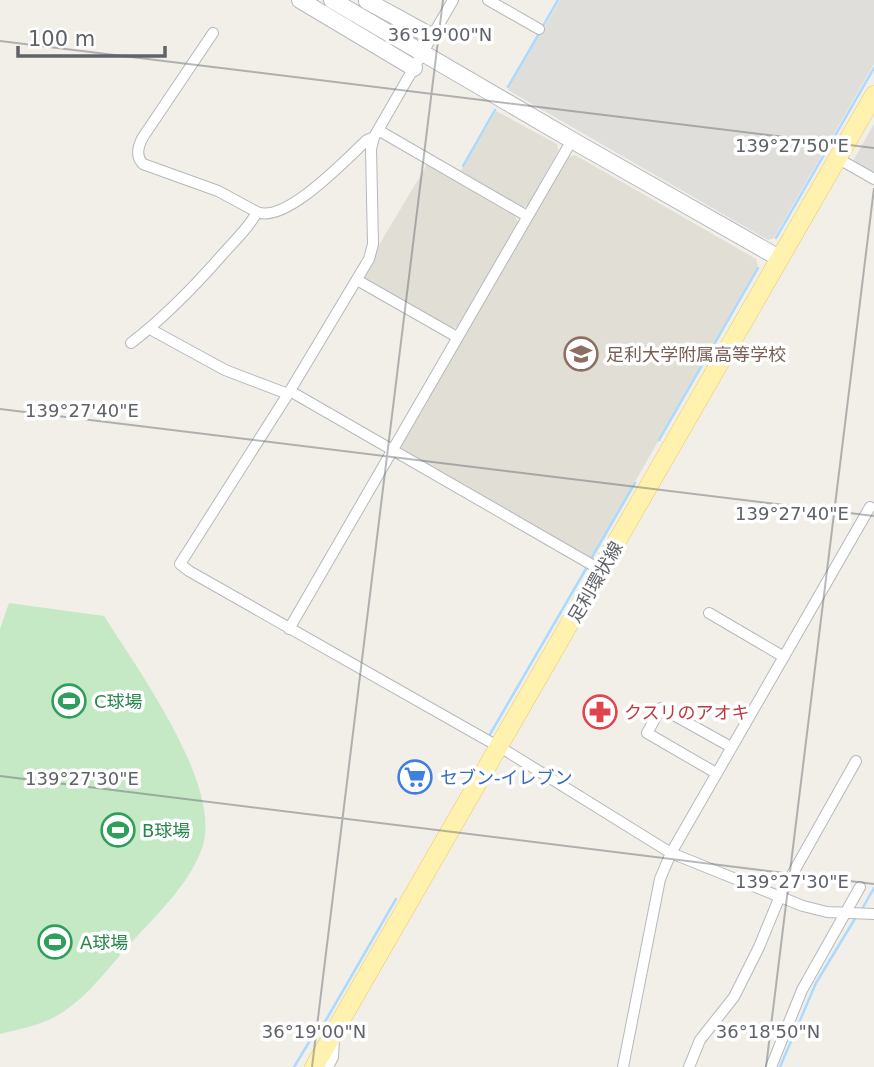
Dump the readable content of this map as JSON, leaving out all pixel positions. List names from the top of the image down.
{
  "streets": {
    "main road": ["足利環状線"]
  },
  "places": {
    "school or university": ["足利大学附属高等学校"],
    "sports": ["C球場", "B球場", "A球場"],
    "pharmacy": ["クスリのアオキ"],
    "supermarket": ["セブン-イレブン"]
  },
  "scale_bar": "100 m",
  "coordinates": [
    "36°19'00\"N",
    "139°27'50\"E",
    "139°27'40\"E",
    "139°27'30\"E",
    "36°18'50\"N"
  ]
}
